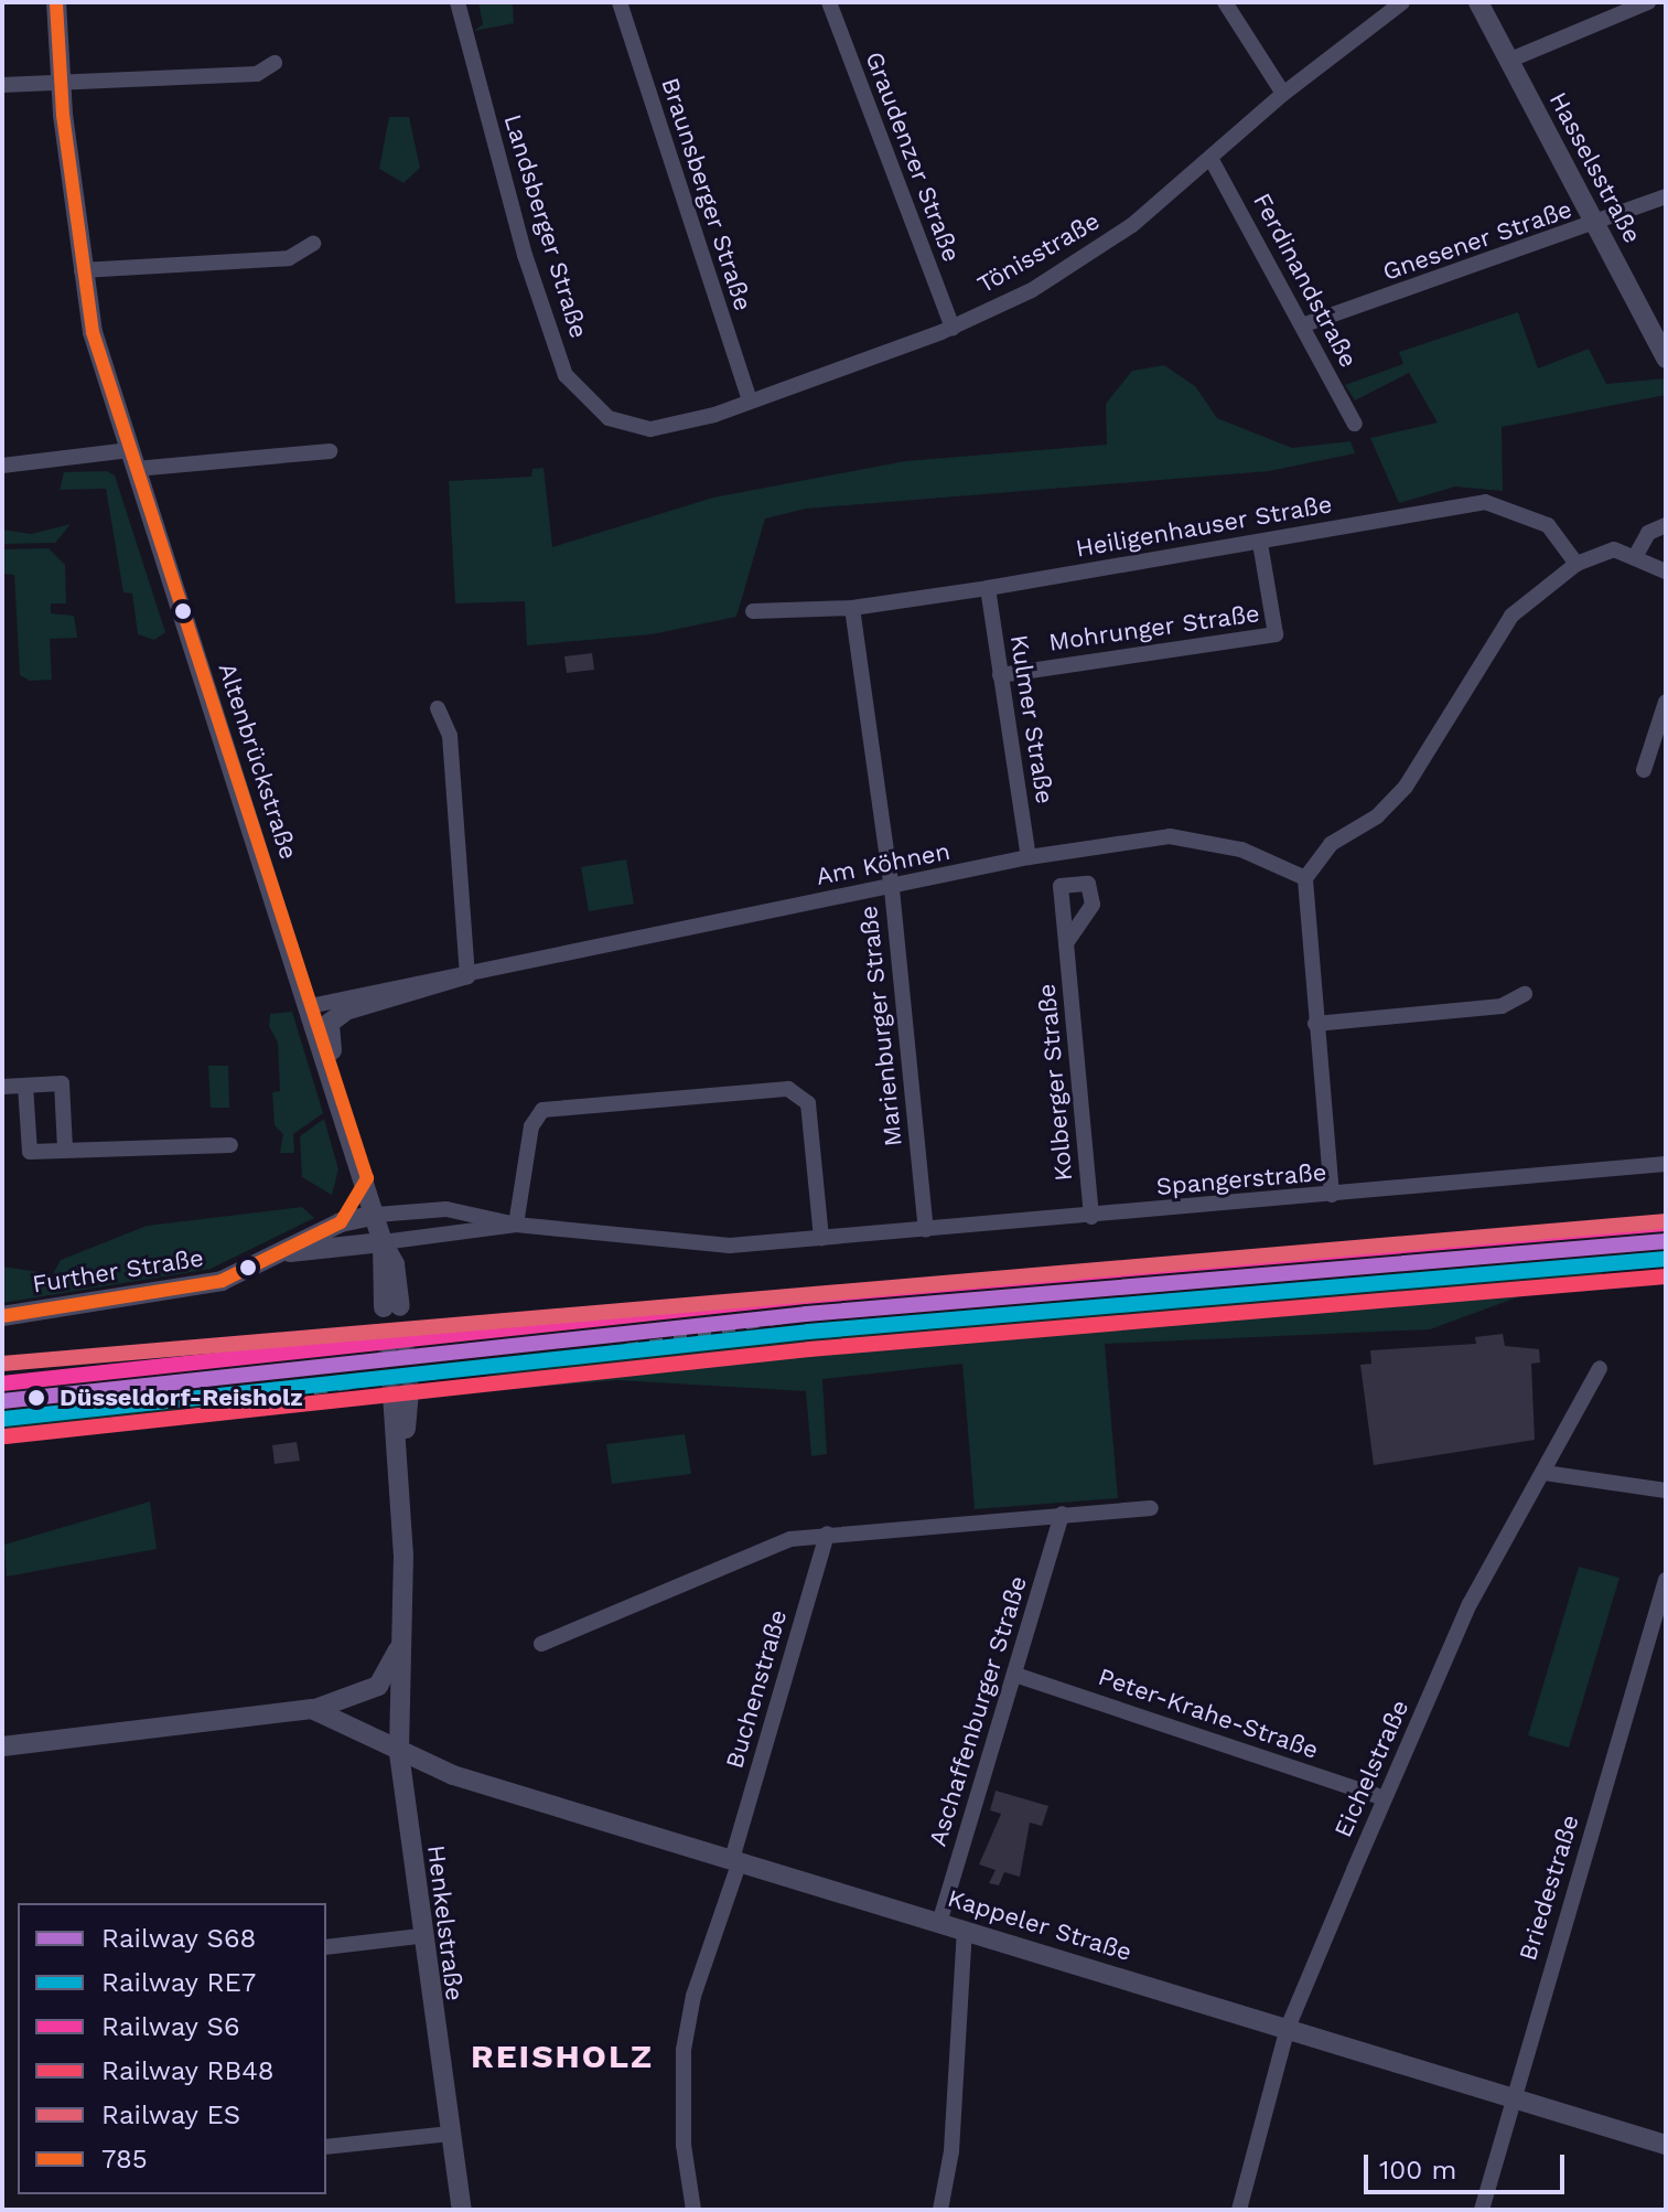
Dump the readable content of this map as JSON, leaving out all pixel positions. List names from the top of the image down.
{
  "streets": {
    "street": [
      "Graudenzer Straße",
      "Hasselsstraße",
      "Braunsberger Straße",
      "Landsberger Straße",
      "Gnesener Straße",
      "Tönisstraße",
      "Ferdinandstraße",
      "Heiligenhauser Straße",
      "Mohrunger Straße",
      "Kulmer Straße",
      "Altenbrückstraße",
      "Am Köhnen",
      "Marienburger Straße",
      "Kolberger Straße",
      "Spangerstraße",
      "Further Straße",
      "Buchenstraße",
      "Aschaffenburger Straße",
      "Peter-Krahe-Straße",
      "Eichelstraße",
      "Briedestraße",
      "Henkelstraße",
      "Kappeler Straße"
    ]
  },
  "crossings": [
    ["Graudenzer Straße", "Tönisstraße"],
    ["Hasselsstraße", "Gnesener Straße"],
    ["Braunsberger Straße", "Tönisstraße"],
    ["Landsberger Straße", "Tönisstraße"],
    ["Gnesener Straße", "Ferdinandstraße"],
    ["Tönisstraße", "Ferdinandstraße"],
    ["Heiligenhauser Straße", "Mohrunger Straße"],
    ["Heiligenhauser Straße", "Kulmer Straße"],
    ["Heiligenhauser Straße", "Marienburger Straße"],
    ["Mohrunger Straße", "Kulmer Straße"],
    ["Kulmer Straße", "Am Köhnen"],
    ["Altenbrückstraße", "Am Köhnen"],
    ["Altenbrückstraße", "Spangerstraße"],
    ["Altenbrückstraße", "Further Straße"],
    ["Am Köhnen", "Marienburger Straße"],
    ["Marienburger Straße", "Spangerstraße"],
    ["Kolberger Straße", "Spangerstraße"],
    ["Spangerstraße", "Further Straße"],
    ["Buchenstraße", "Kappeler Straße"],
    ["Aschaffenburger Straße", "Peter-Krahe-Straße"],
    ["Aschaffenburger Straße", "Kappeler Straße"],
    ["Peter-Krahe-Straße", "Eichelstraße"],
    ["Eichelstraße", "Kappeler Straße"],
    ["Briedestraße", "Kappeler Straße"],
    ["Henkelstraße", "Kappeler Straße"]
  ],
  "districts": ["REISHOLZ"],
  "places": ["Düsseldorf-Reisholz"],
  "lines": [
    "transit line 785",
    "rail line ES",
    "rail line S6",
    "rail line S68",
    "rail line RE7",
    "rail line RB48"
  ],
  "legend": [
    "Railway S68",
    "Railway RE7",
    "Railway S6",
    "Railway RB48",
    "Railway ES",
    "785"
  ],
  "scale_bar": "100 m"
}
